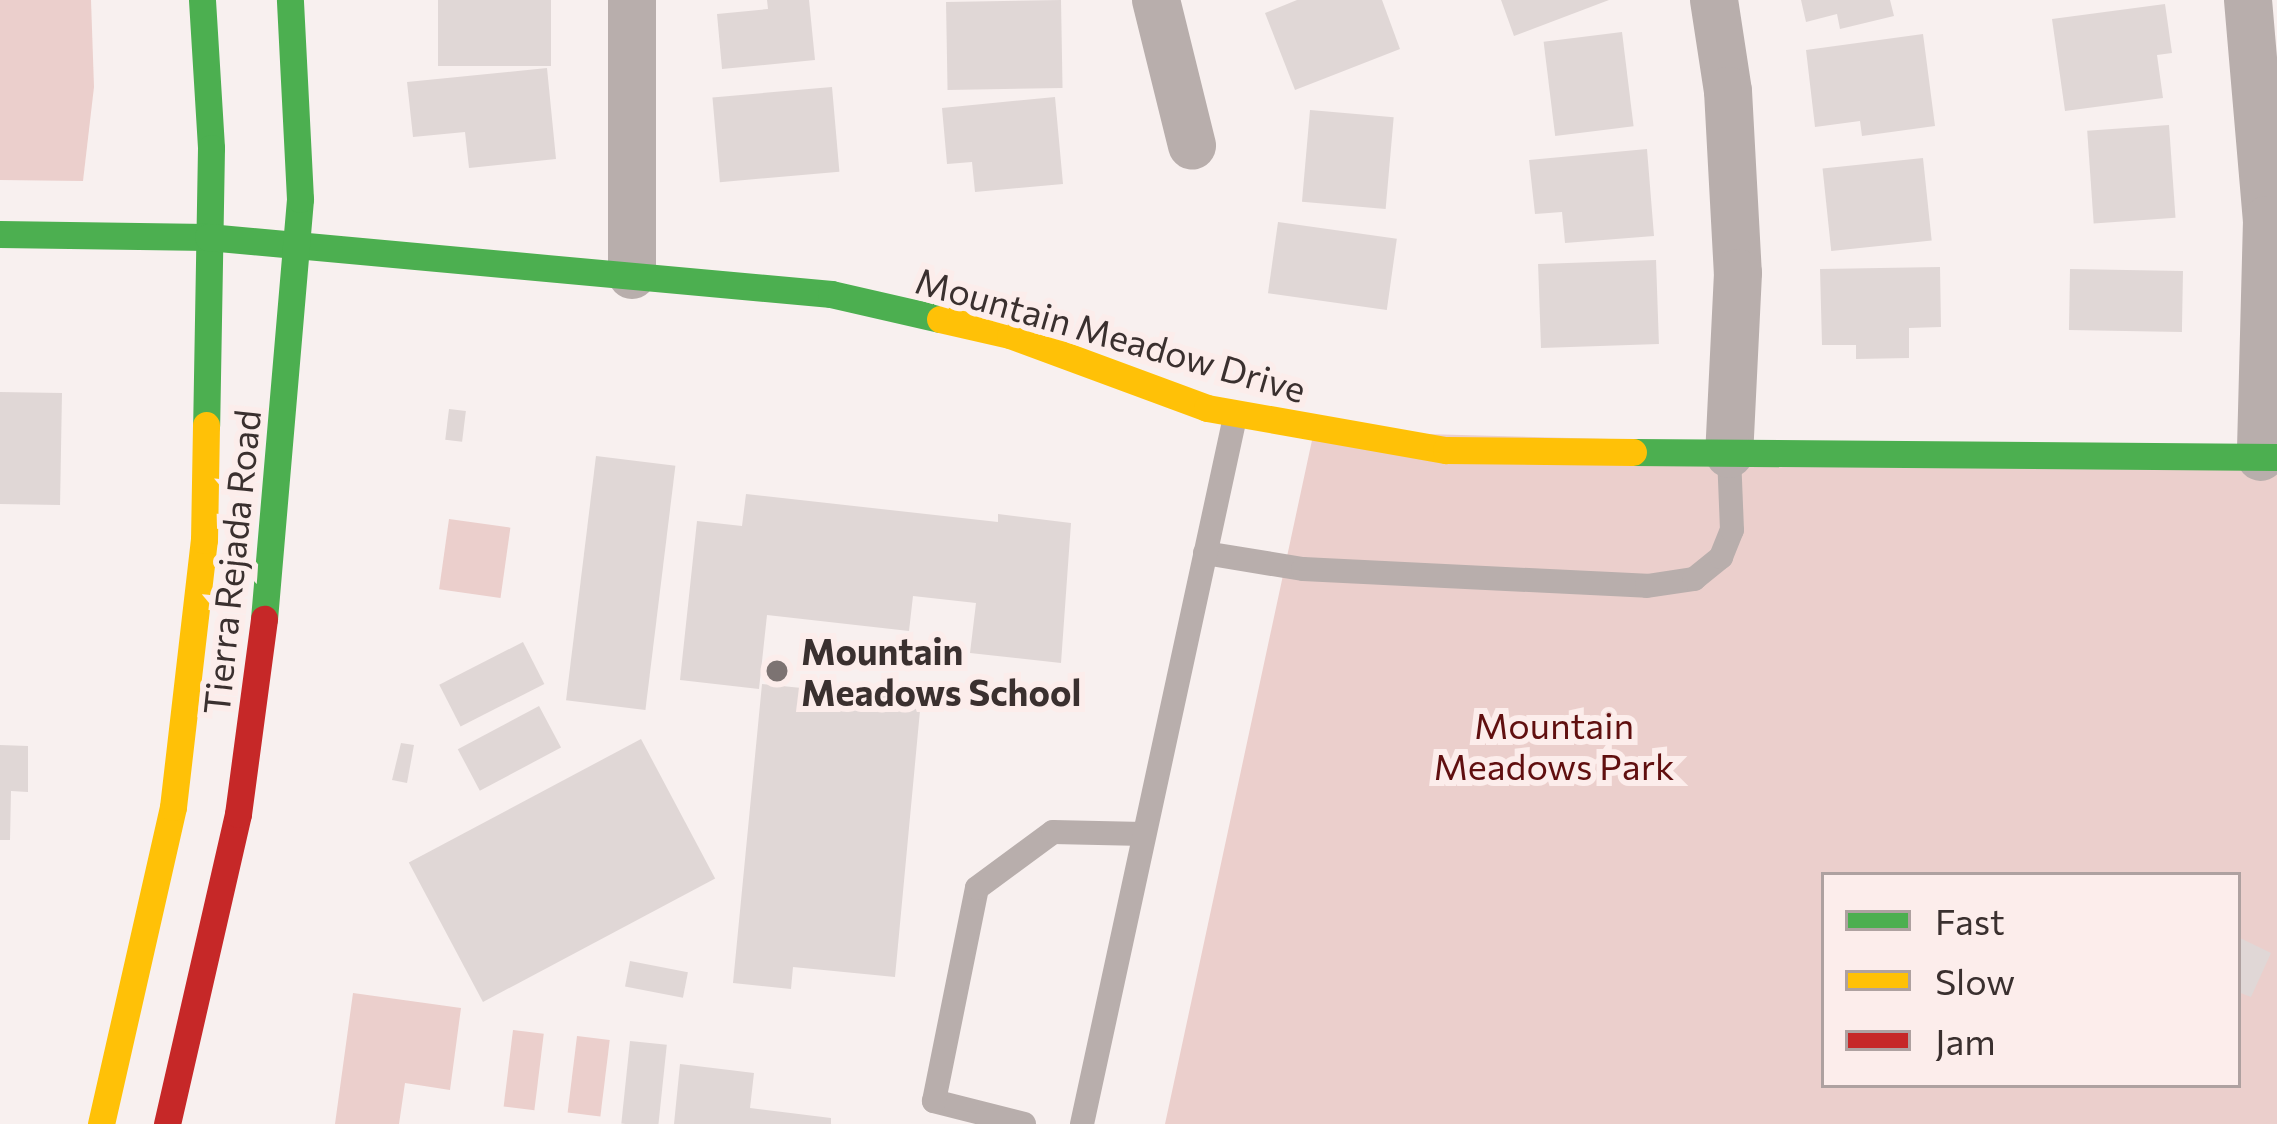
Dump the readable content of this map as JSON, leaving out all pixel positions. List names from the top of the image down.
{
  "streets": {
    "street": ["Mountain Meadow Drive", "Tierra Rejada Road"]
  },
  "crossings": [
    ["Mountain Meadow Drive", "Tierra Rejada Road"]
  ],
  "parks": ["Mountain Meadows Park"],
  "places": ["Mountain Meadows School"],
  "legend": ["Fast", "Slow", "Jam"]
}
